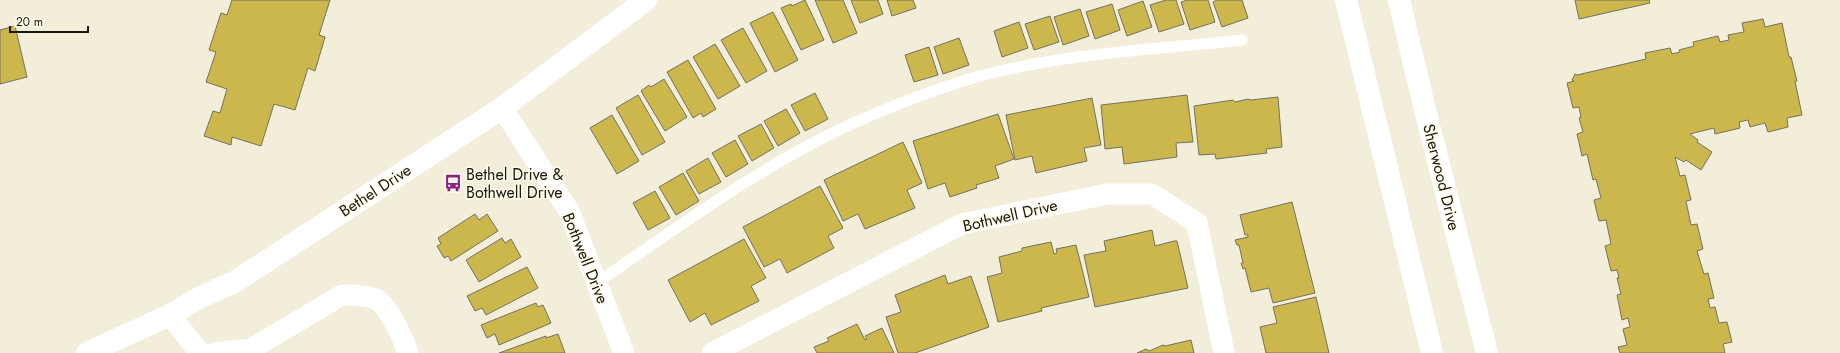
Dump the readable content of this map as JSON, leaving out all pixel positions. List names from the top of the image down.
{
  "streets": {
    "main road": ["Sherwood Drive", "Bethel Drive"],
    "street": ["Bothwell Drive"]
  },
  "crossings": [
    ["Bethel Drive", "Bothwell Drive"]
  ],
  "places": {
    "bus stop": ["Bethel Drive & Bothwell Drive"]
  },
  "scale_bar": "20 m"
}
